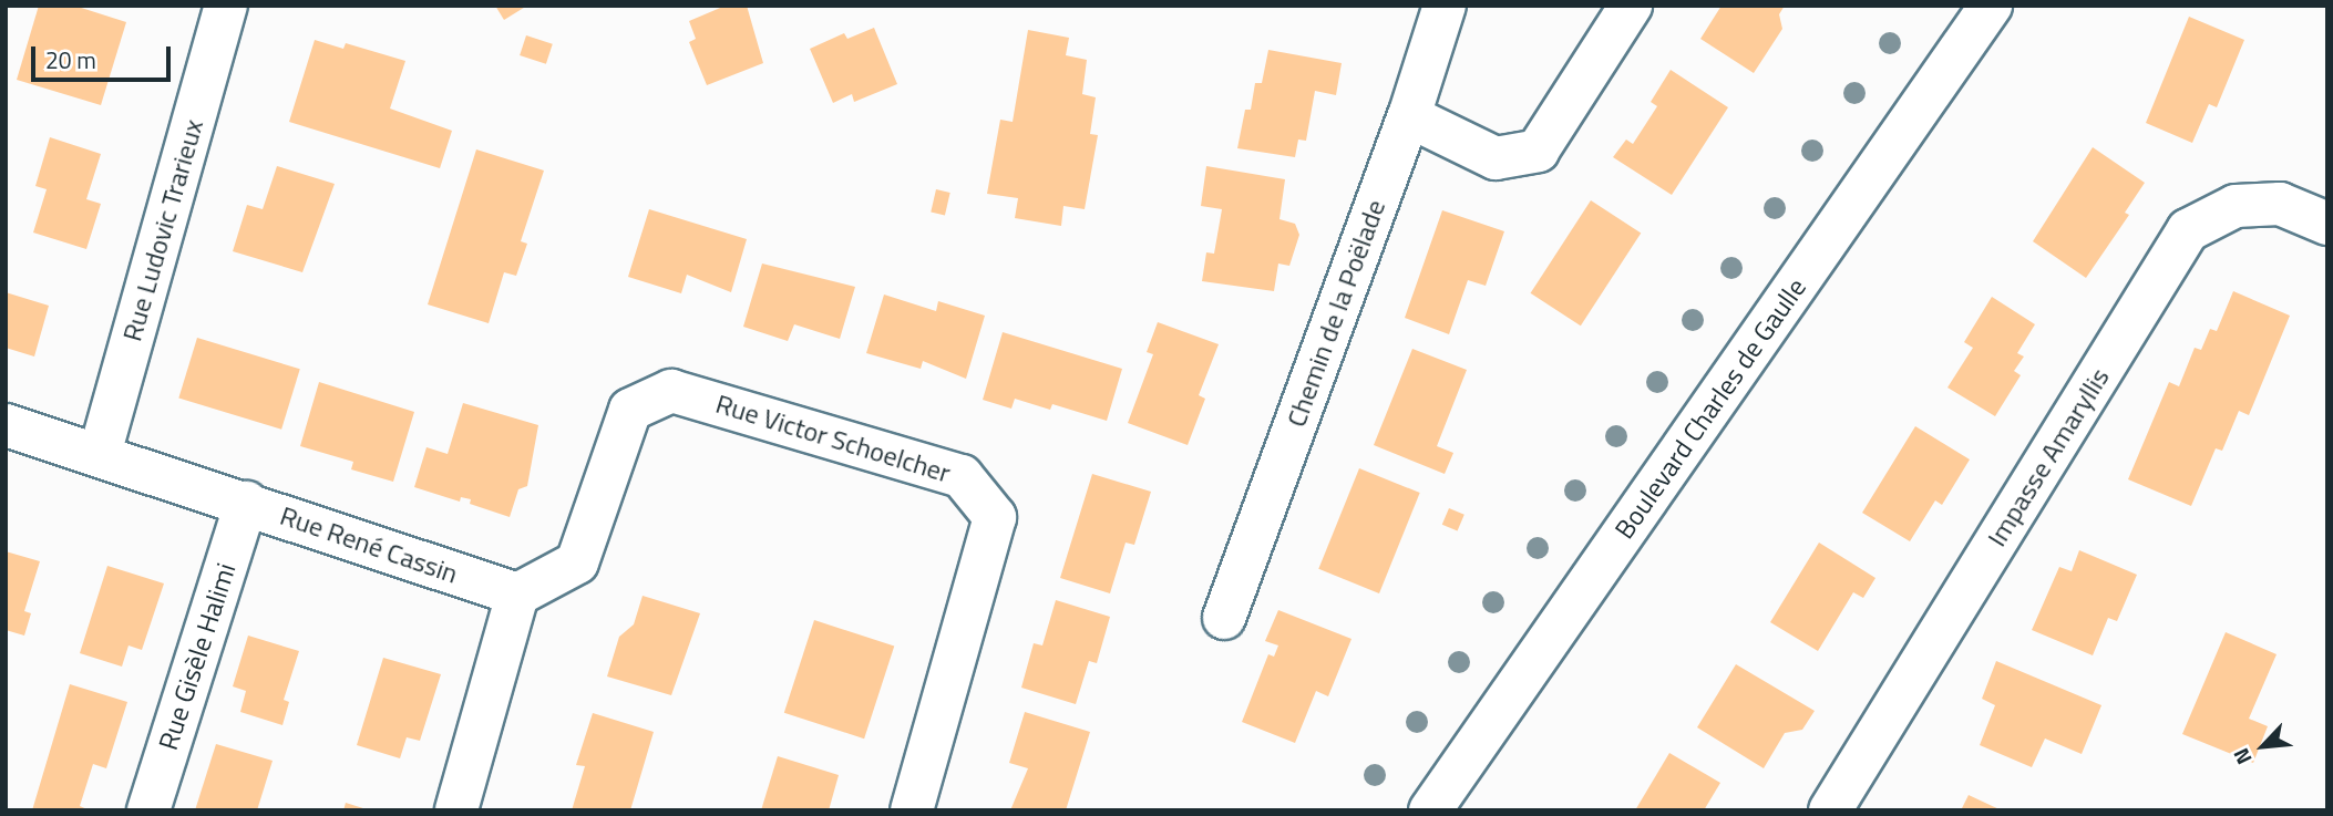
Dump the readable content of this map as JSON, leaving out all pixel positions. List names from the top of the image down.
{
  "streets": {
    "street": [
      "Rue Ludovic Trarieux",
      "Chemin de la Poëlade",
      "Boulevard Charles de Gaulle",
      "Rue Victor Schoelcher",
      "Impasse Amaryllis",
      "Rue René Cassin",
      "Rue Gisèle Halimi"
    ]
  },
  "crossings": [
    ["Rue Ludovic Trarieux", "Rue René Cassin"],
    ["Rue Victor Schoelcher", "Rue René Cassin"],
    ["Rue René Cassin", "Rue Gisèle Halimi"]
  ],
  "scale_bar": "20 m",
  "north": "bottom left"
}
